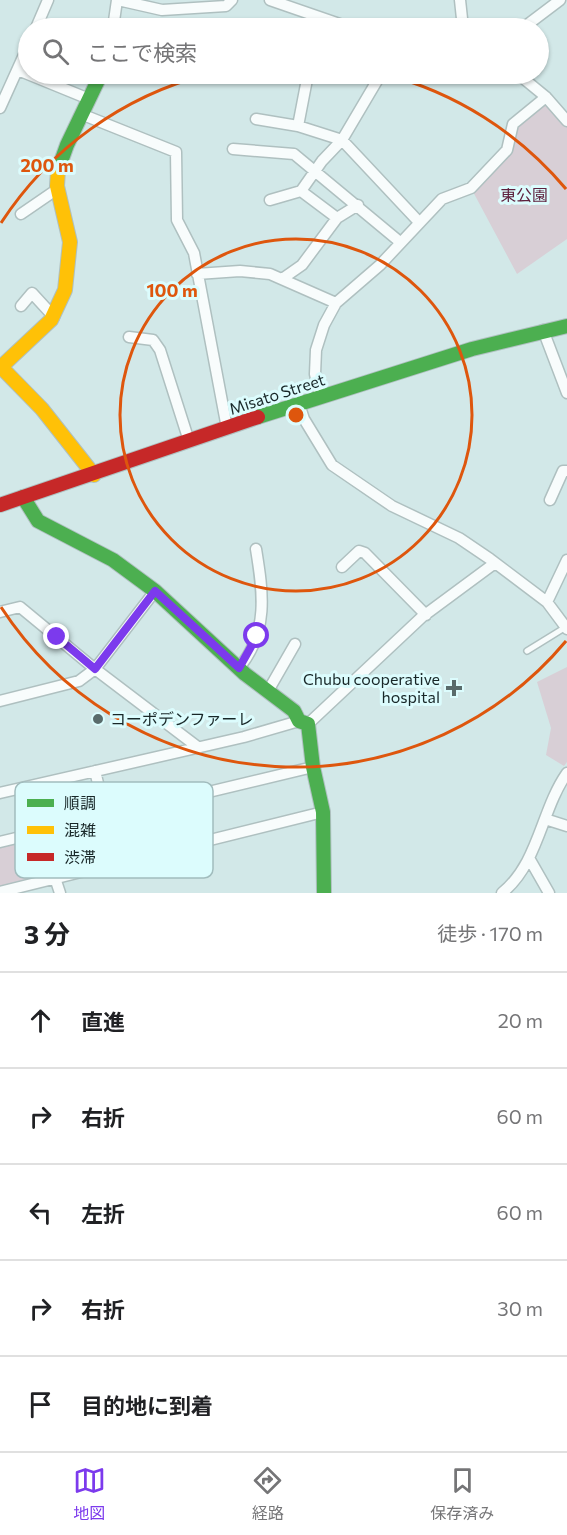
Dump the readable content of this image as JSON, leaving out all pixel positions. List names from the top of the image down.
{
  "streets": {
    "street": ["Misato Street"]
  },
  "parks": ["東公園"],
  "places": {
    "health": ["Chubu cooperative hospital"],
    "other": ["コーポデンファーレ"]
  },
  "legend": ["順調", "混雑", "渋滞"],
  "page": {
    "search": "ここで検索",
    "heading": ["3 分", "徒歩 · 170 m"],
    "list": [
      ["直進", "20 m"],
      ["右折", "60 m"],
      ["左折", "60 m"],
      ["右折", "30 m"],
      "目的地に到着"
    ],
    "nav": ["地図", "経路", "保存済み"]
  },
  "rings": ["200 m", "100 m"]
}
